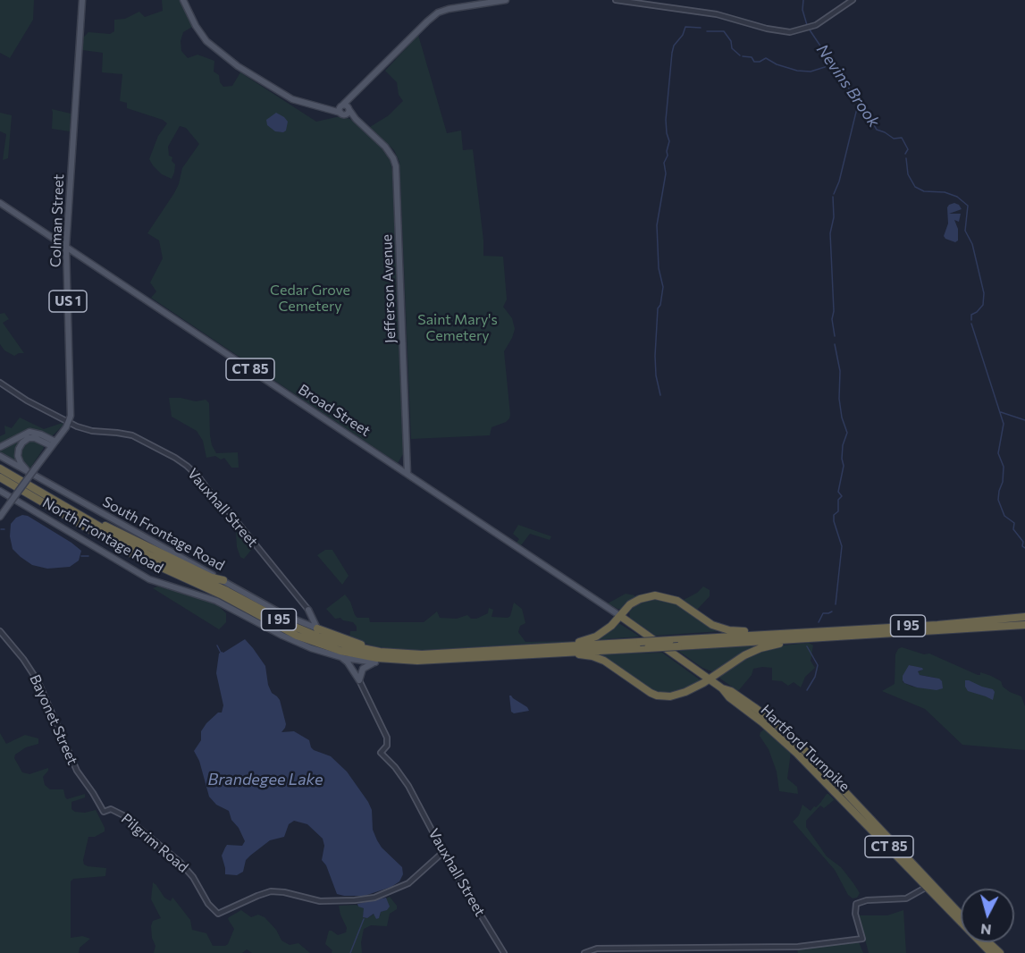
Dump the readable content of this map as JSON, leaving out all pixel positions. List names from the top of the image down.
{
  "streets": {
    "highway": [
      "CT 85",
      "Broad Street",
      "I 95",
      "Hartford Turnpike"
    ],
    "main road": [
      "Colman Street",
      "Jefferson Avenue",
      "US 1",
      "South Frontage Road",
      "North Frontage Road"
    ],
    "street": ["Vauxhall Street", "Bayonet Street", "Pilgrim Road"]
  },
  "crossings": [
    ["Colman Street", "Broad Street"],
    ["Colman Street", "Vauxhall Street"],
    ["Jefferson Avenue", "Broad Street"],
    ["Broad Street", "Hartford Turnpike"],
    ["Vauxhall Street", "Pilgrim Road"],
    ["Bayonet Street", "Pilgrim Road"]
  ],
  "water": ["Nevins Brook", "Brandegee Lake"],
  "parks": ["Cedar Grove Cemetery", "Saint Mary's Cemetery"],
  "north": "bottom"
}
